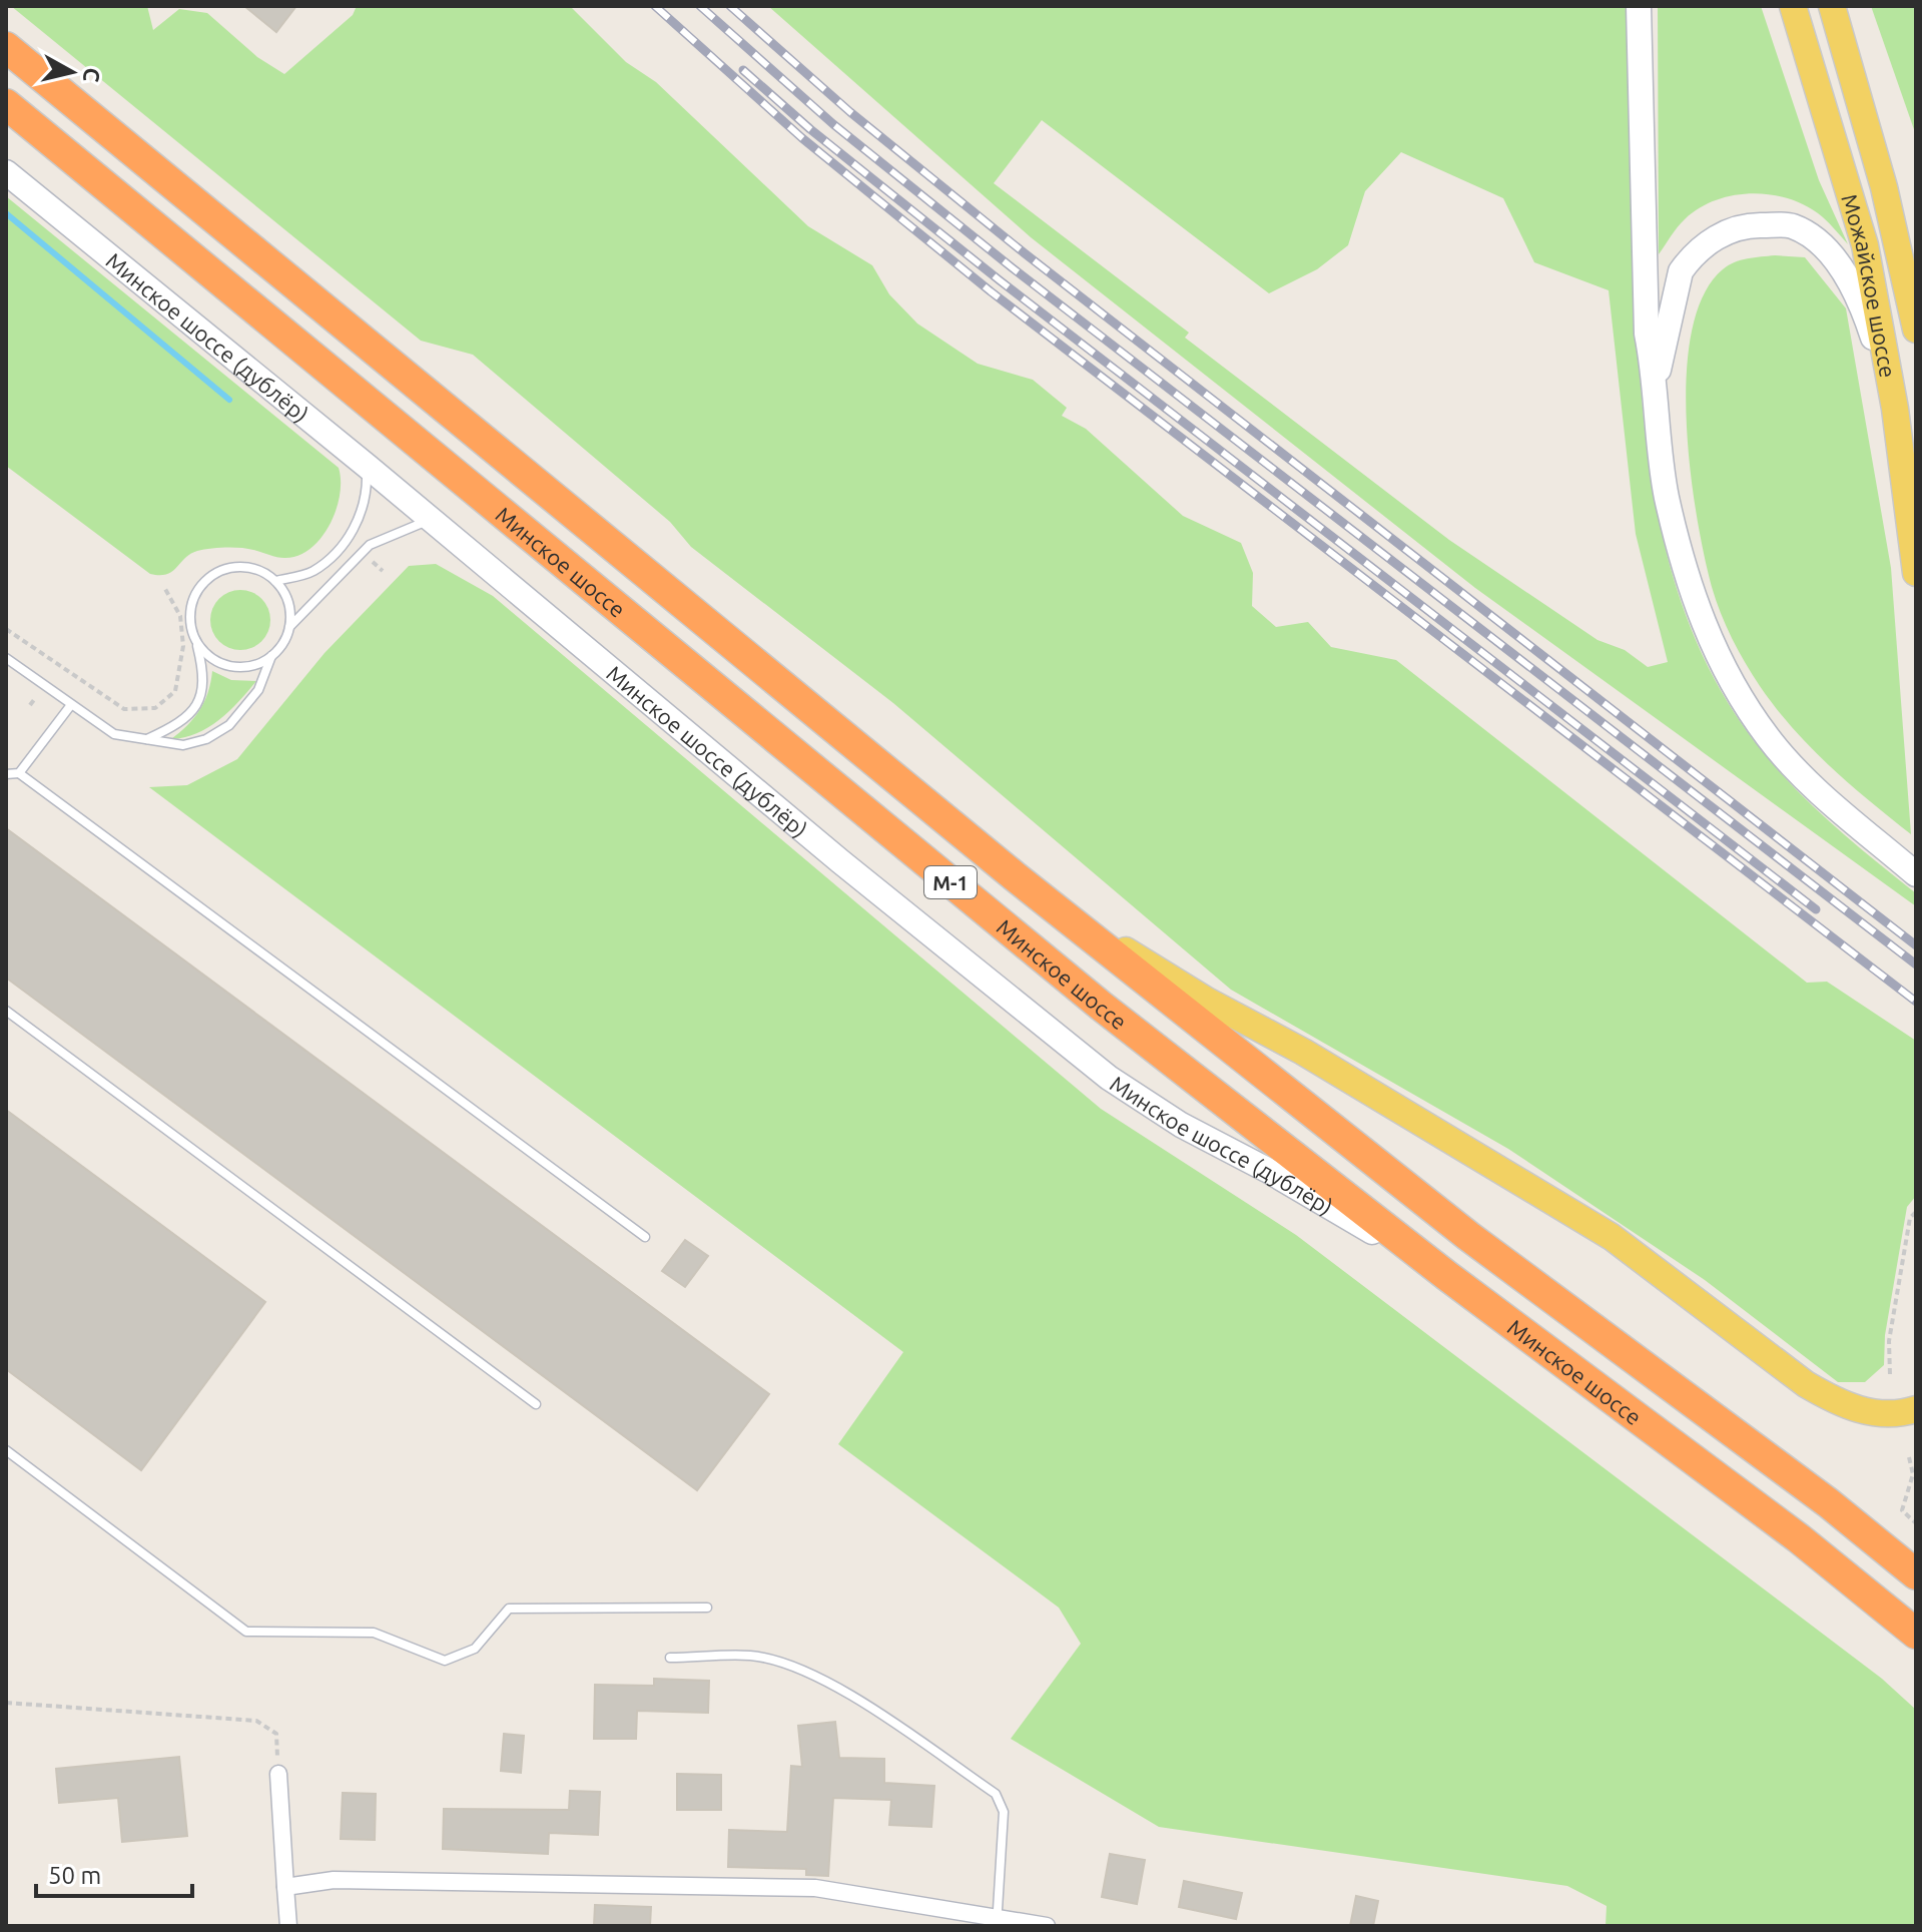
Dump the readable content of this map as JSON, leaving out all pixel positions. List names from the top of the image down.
{
  "streets": {
    "highway": ["Минское шоссе", "М-1"],
    "main road": ["Можайское шоссе", "Минское шоссе (дублёр)"]
  },
  "crossings": [
    ["Минское шоссе (дублёр)", "Минское шоссе"]
  ],
  "scale_bar": "50 m",
  "north": "right"
}
